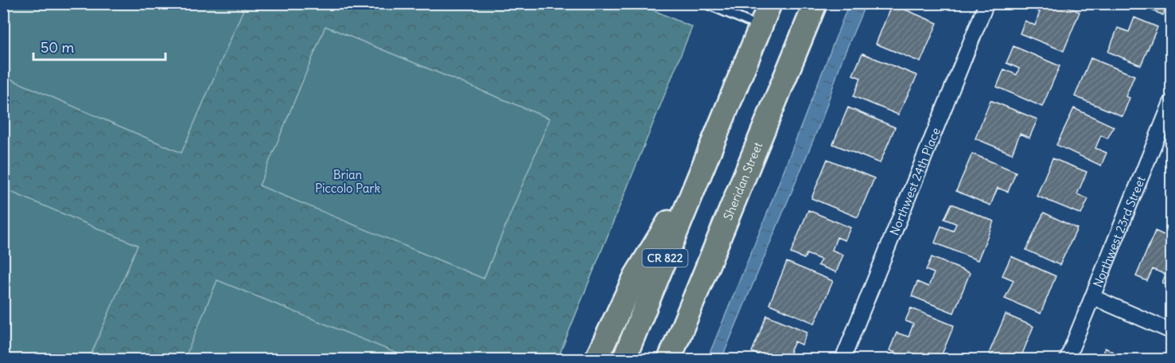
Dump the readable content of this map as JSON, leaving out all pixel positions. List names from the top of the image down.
{
  "streets": {
    "main road": ["Sheridan Street", "CR 822"],
    "street": ["Northwest 24th Place", "Northwest 23rd Street"]
  },
  "parks": ["Brian Piccolo Park"],
  "scale_bar": "50 m"
}
